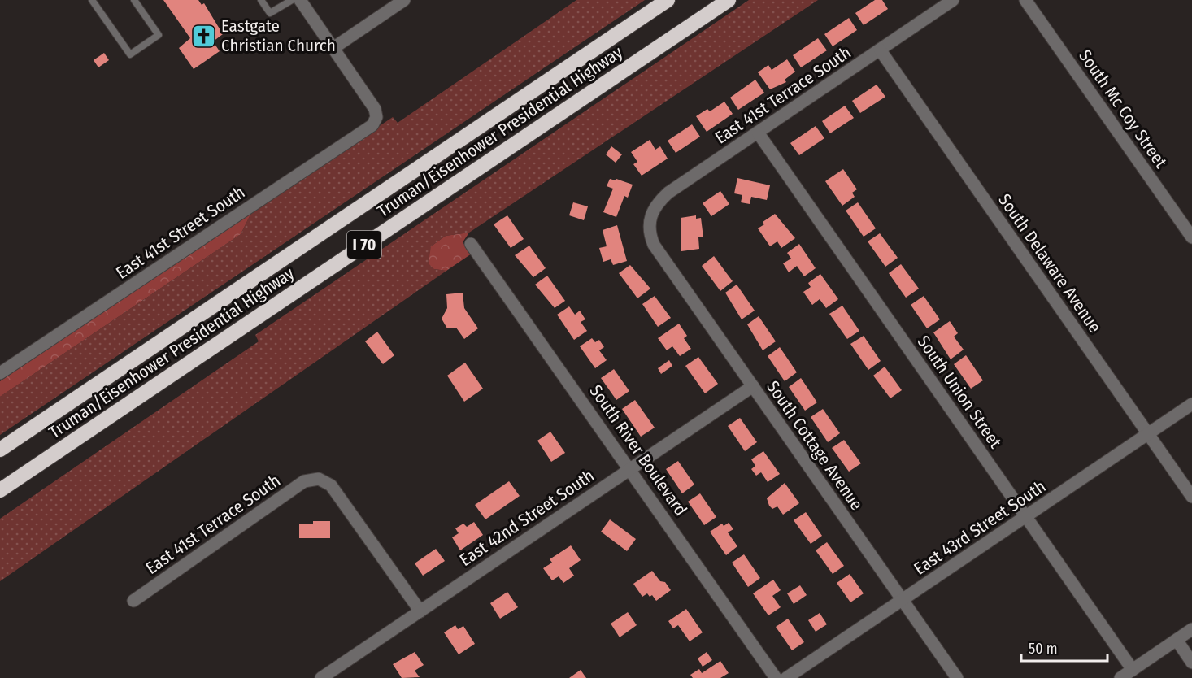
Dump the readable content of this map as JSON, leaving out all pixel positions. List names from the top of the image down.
{
  "streets": {
    "highway": ["Truman/Eisenhower Presidential Highway", "I 70"],
    "street": [
      "East 41st Terrace South",
      "South Mc Coy Street",
      "East 41st Street South",
      "South Delaware Avenue",
      "South Union Street",
      "South Cottage Avenue",
      "South River Boulevard",
      "East 42nd Street South",
      "East 43rd Street South"
    ]
  },
  "crossings": [
    ["East 41st Terrace South", "South Delaware Avenue"],
    ["East 41st Terrace South", "South Union Street"],
    ["East 41st Terrace South", "South Cottage Avenue"],
    ["East 41st Terrace South", "East 42nd Street South"],
    ["South Delaware Avenue", "East 43rd Street South"],
    ["South Union Street", "East 43rd Street South"],
    ["South Cottage Avenue", "East 42nd Street South"],
    ["South Cottage Avenue", "East 43rd Street South"],
    ["South River Boulevard", "East 42nd Street South"]
  ],
  "places": {
    "church": ["Eastgate Christian Church"]
  },
  "scale_bar": "50 m"
}
